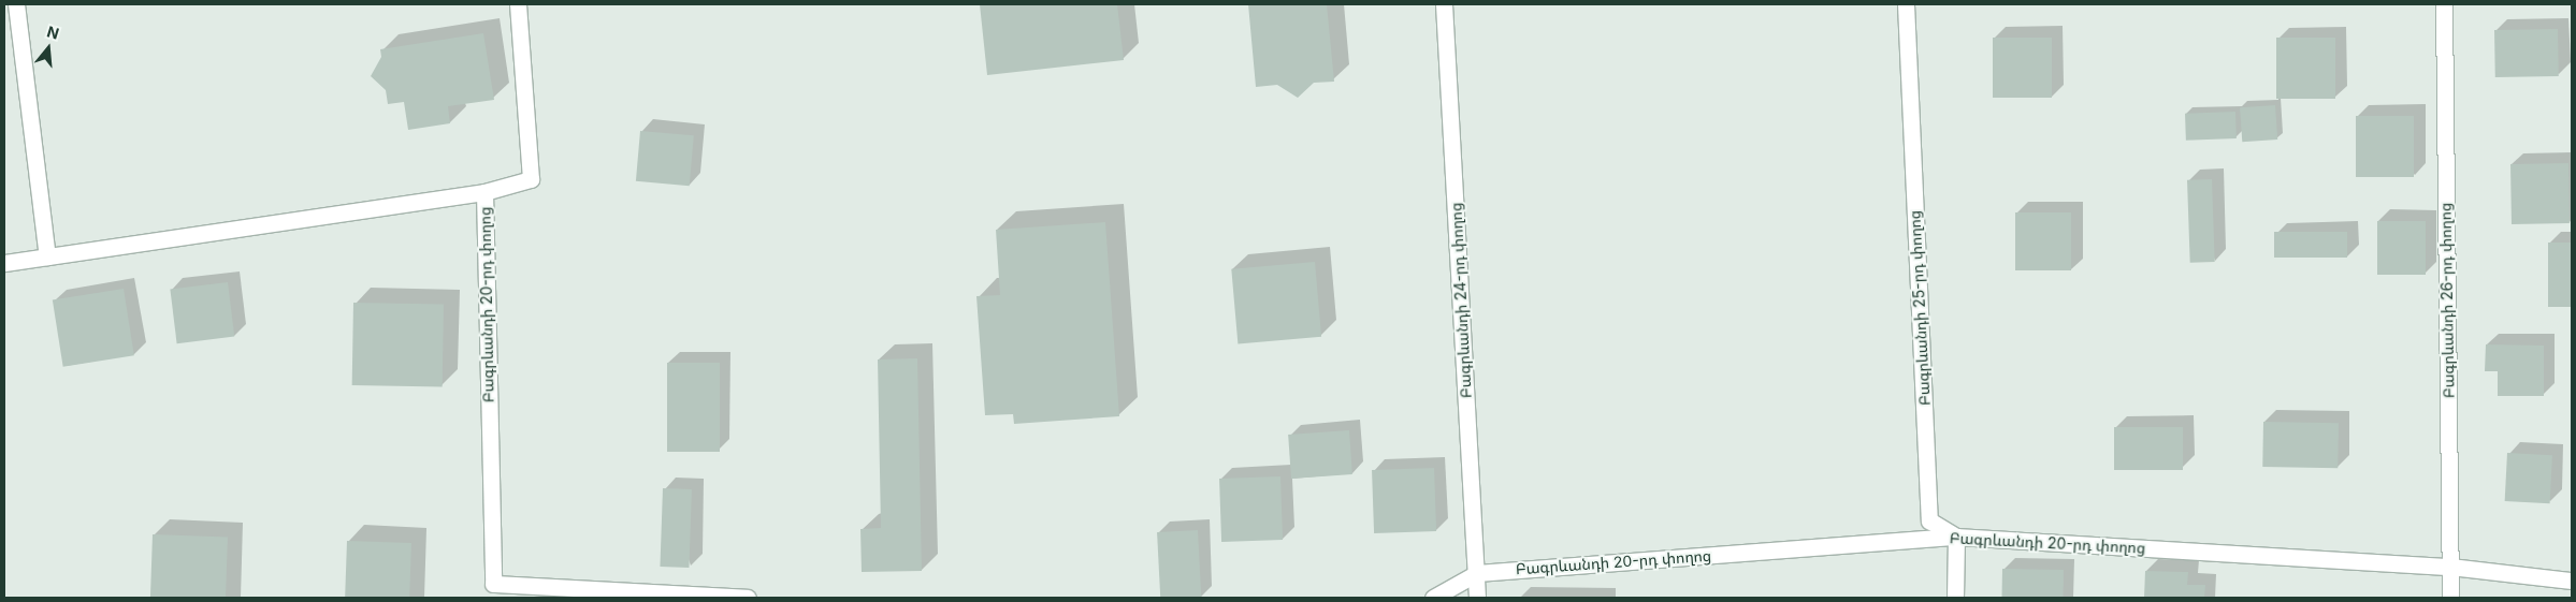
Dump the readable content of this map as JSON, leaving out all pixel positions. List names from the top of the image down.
{
  "streets": {
    "street": [
      "Բագրևանդի 24-րդ փողոց",
      "Բագրևանդի 26-րդ փողոց",
      "Բագրևանդի 20-րդ փողոց",
      "Բագրևանդի 25-րդ փողոց"
    ]
  },
  "crossings": [
    ["Բագրևանդի 24-րդ փողոց", "Բագրևանդի 20-րդ փողոց"],
    ["Բագրևանդի 26-րդ փողոց", "Բագրևանդի 20-րդ փողոց"],
    ["Բագրևանդի 20-րդ փողոց", "Բագրևանդի 25-րդ փողոց"]
  ],
  "north": "top"
}
